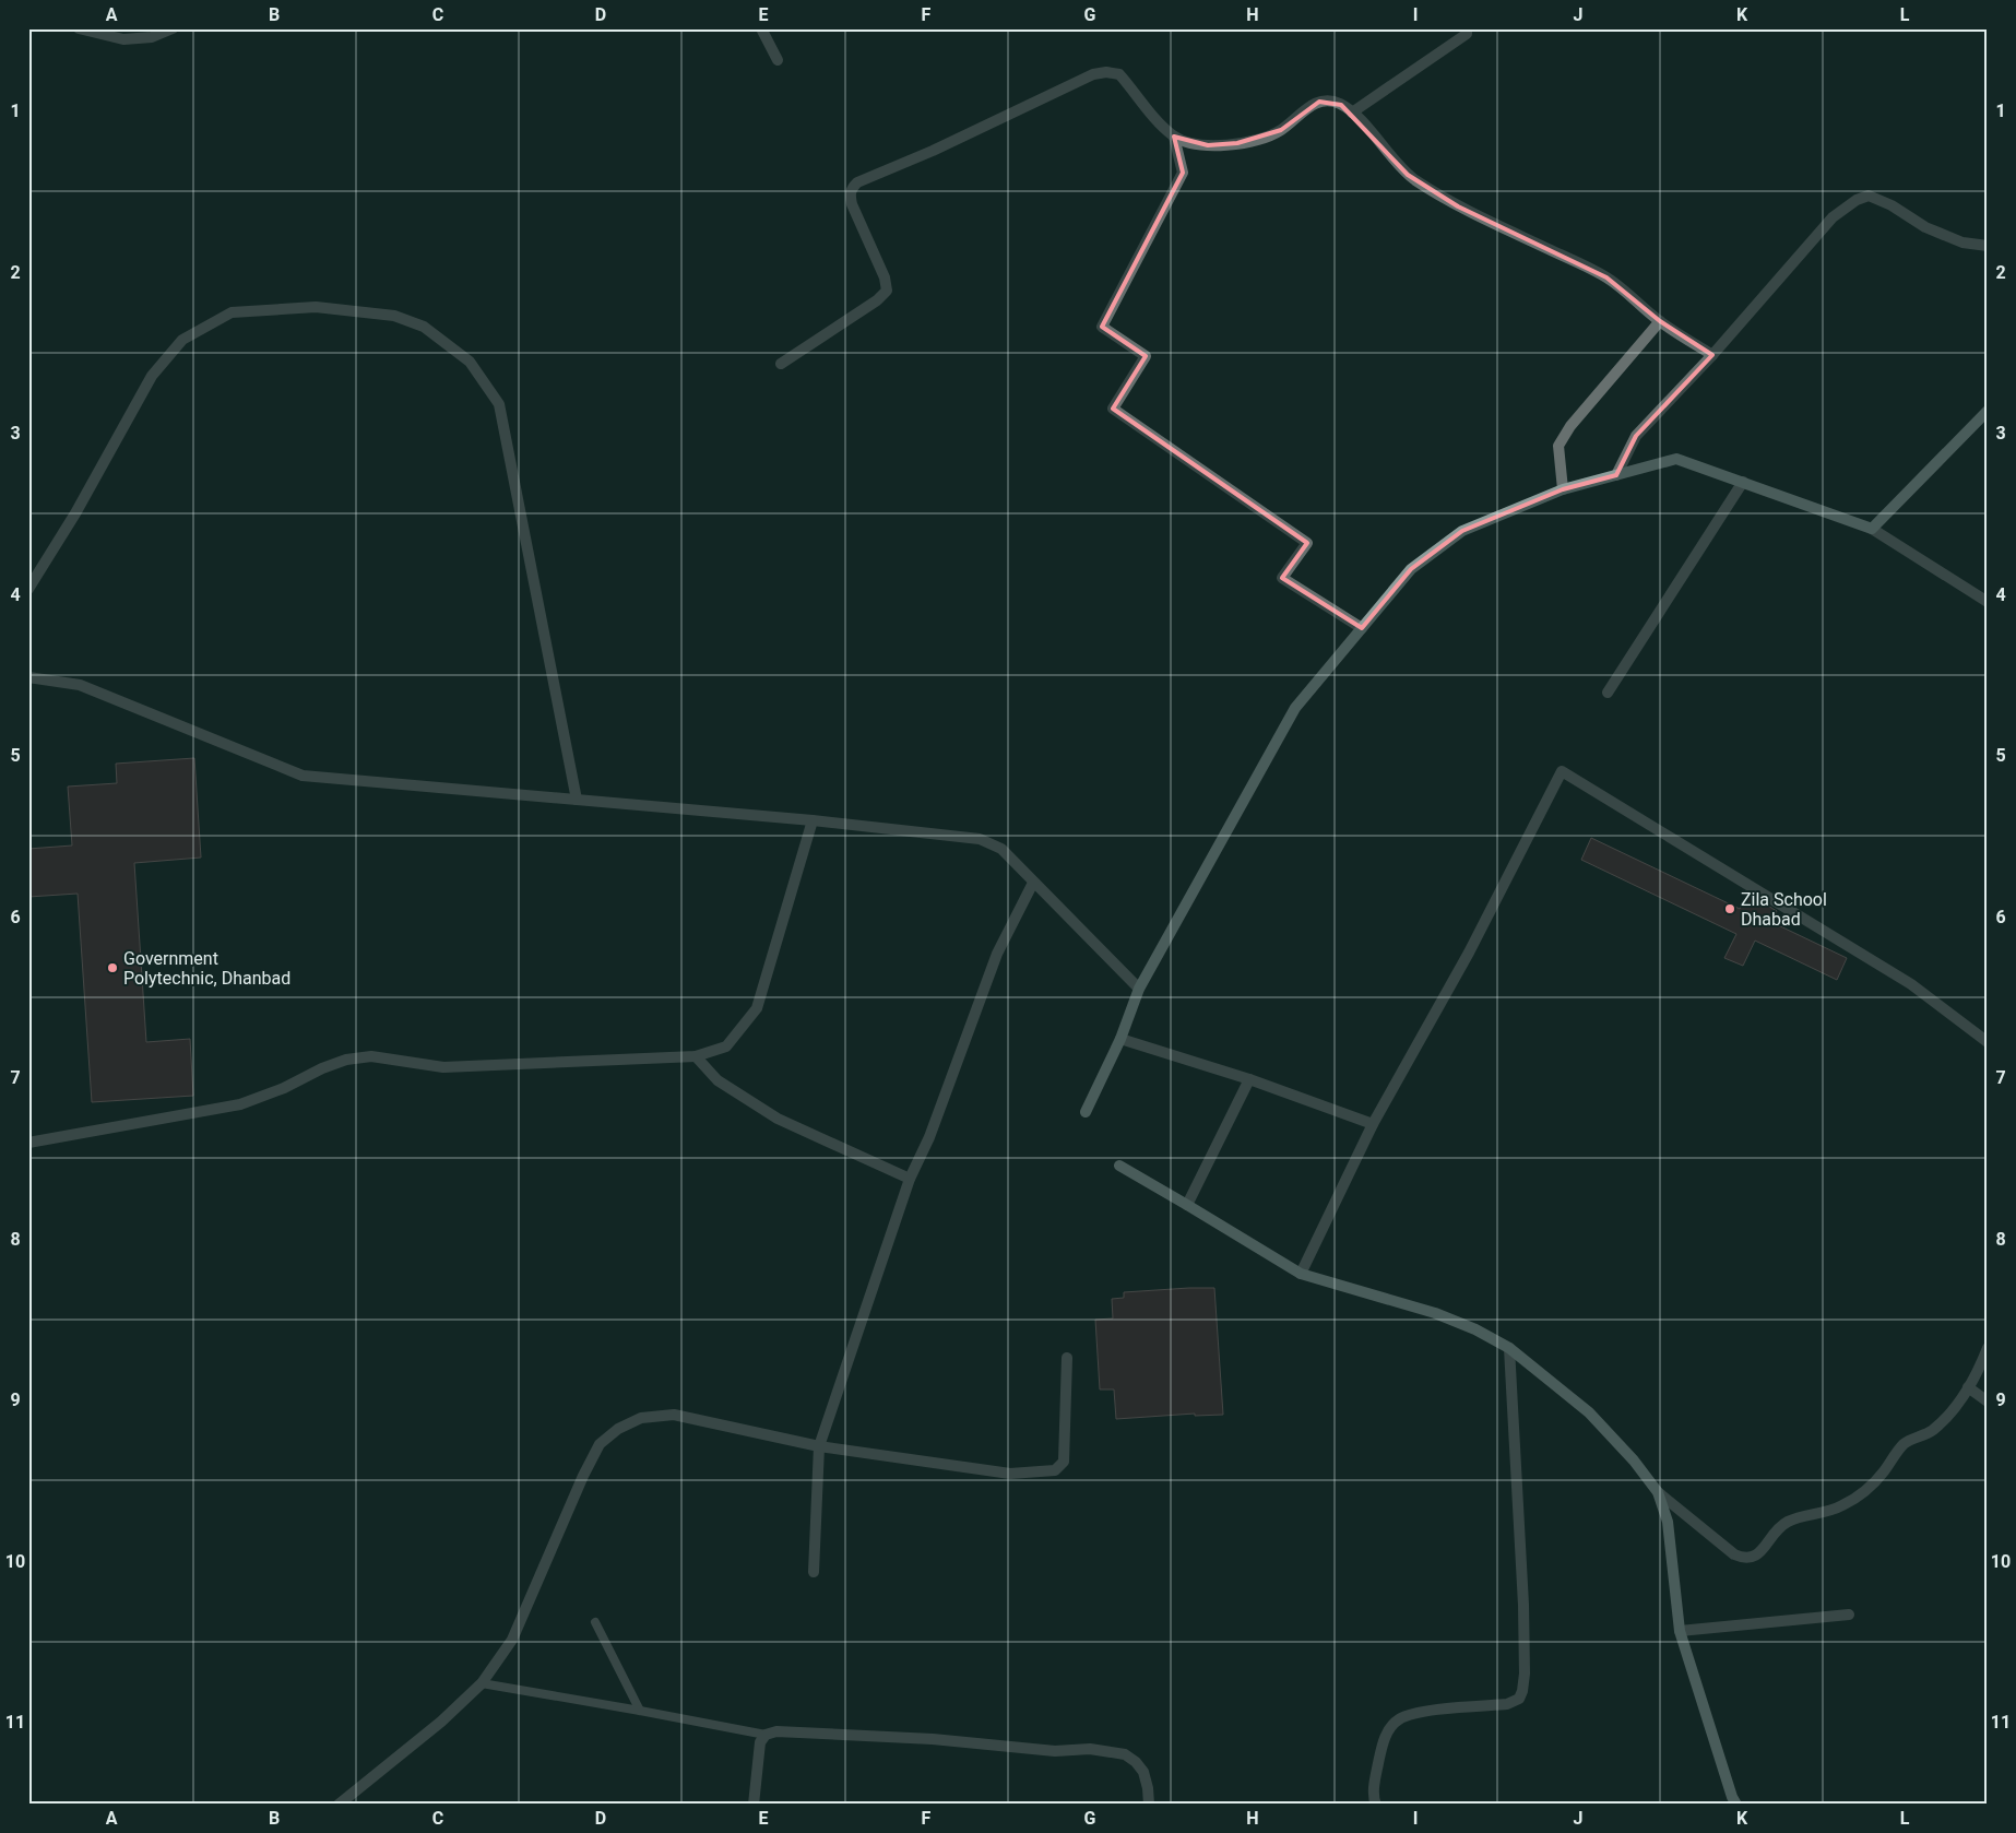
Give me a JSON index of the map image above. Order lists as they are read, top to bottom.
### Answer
{
  "places": ["Zila School Dhabad", "Government Polytechnic, Dhanbad"],
  "grid": {
    "columns": [
      "A",
      "B",
      "C",
      "D",
      "E",
      "F",
      "G",
      "H",
      "I",
      "J",
      "K",
      "L"
    ],
    "rows": [
      "1",
      "2",
      "3",
      "4",
      "5",
      "6",
      "7",
      "8",
      "9",
      "10",
      "11"
    ]
  }
}
